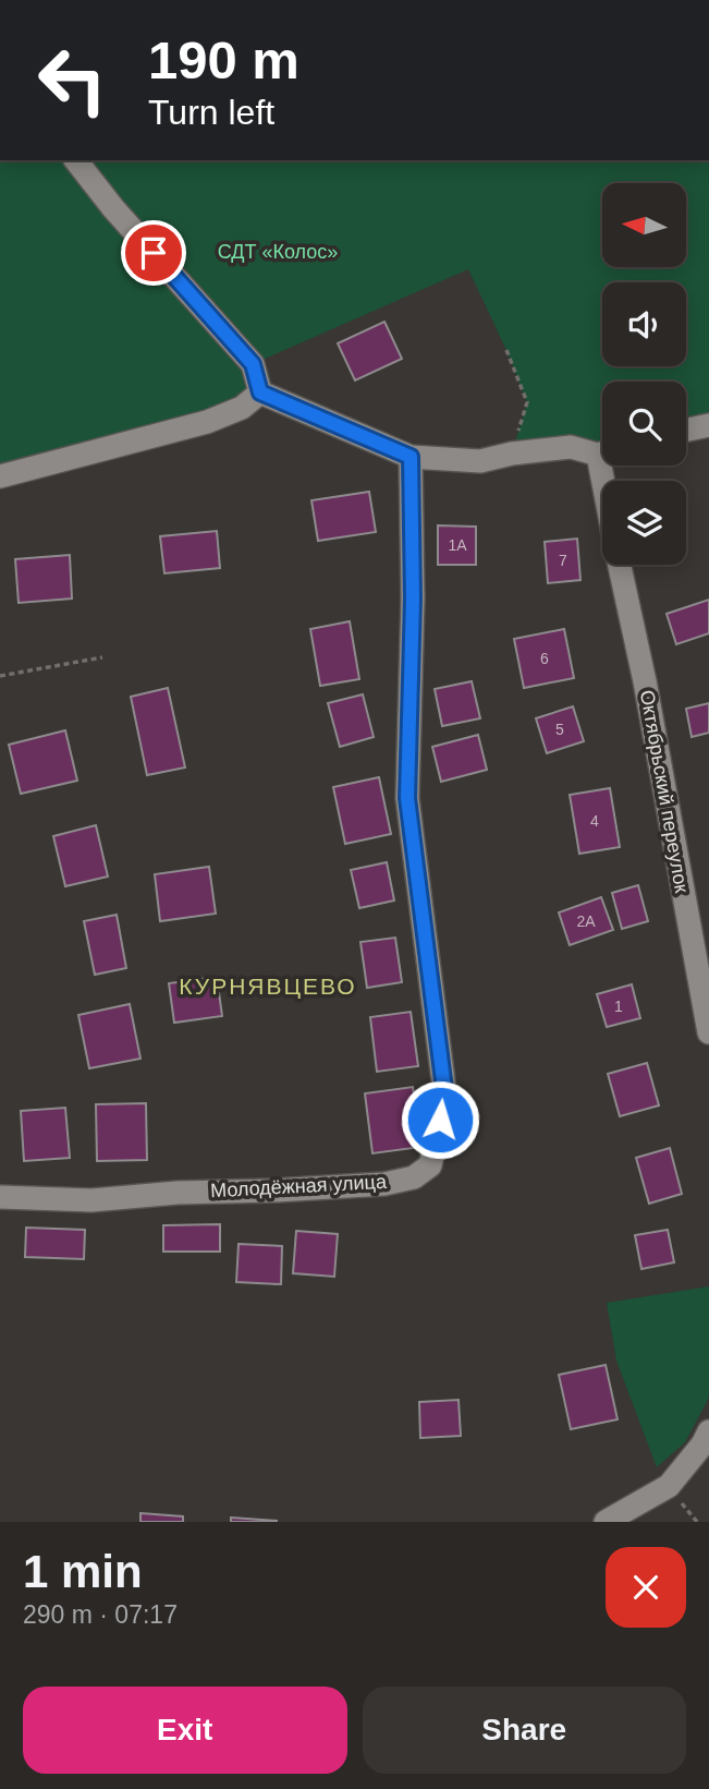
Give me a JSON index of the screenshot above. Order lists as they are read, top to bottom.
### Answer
{
  "streets": {
    "street": ["Октябрьский переулок", "Молодёжная улица"]
  },
  "districts": ["КУРНЯВЦЕВО"],
  "parks": ["СДТ «Колос»"],
  "house_numbers": [
    "1А",
    "7",
    "6",
    "5",
    "4",
    "2А",
    "1"
  ],
  "north": "left",
  "page": {
    "turn": ["190 m", "Turn left"],
    "heading": ["1 min", "290 m · 07:17"],
    "buttons": ["Exit", "Share"]
  }
}
